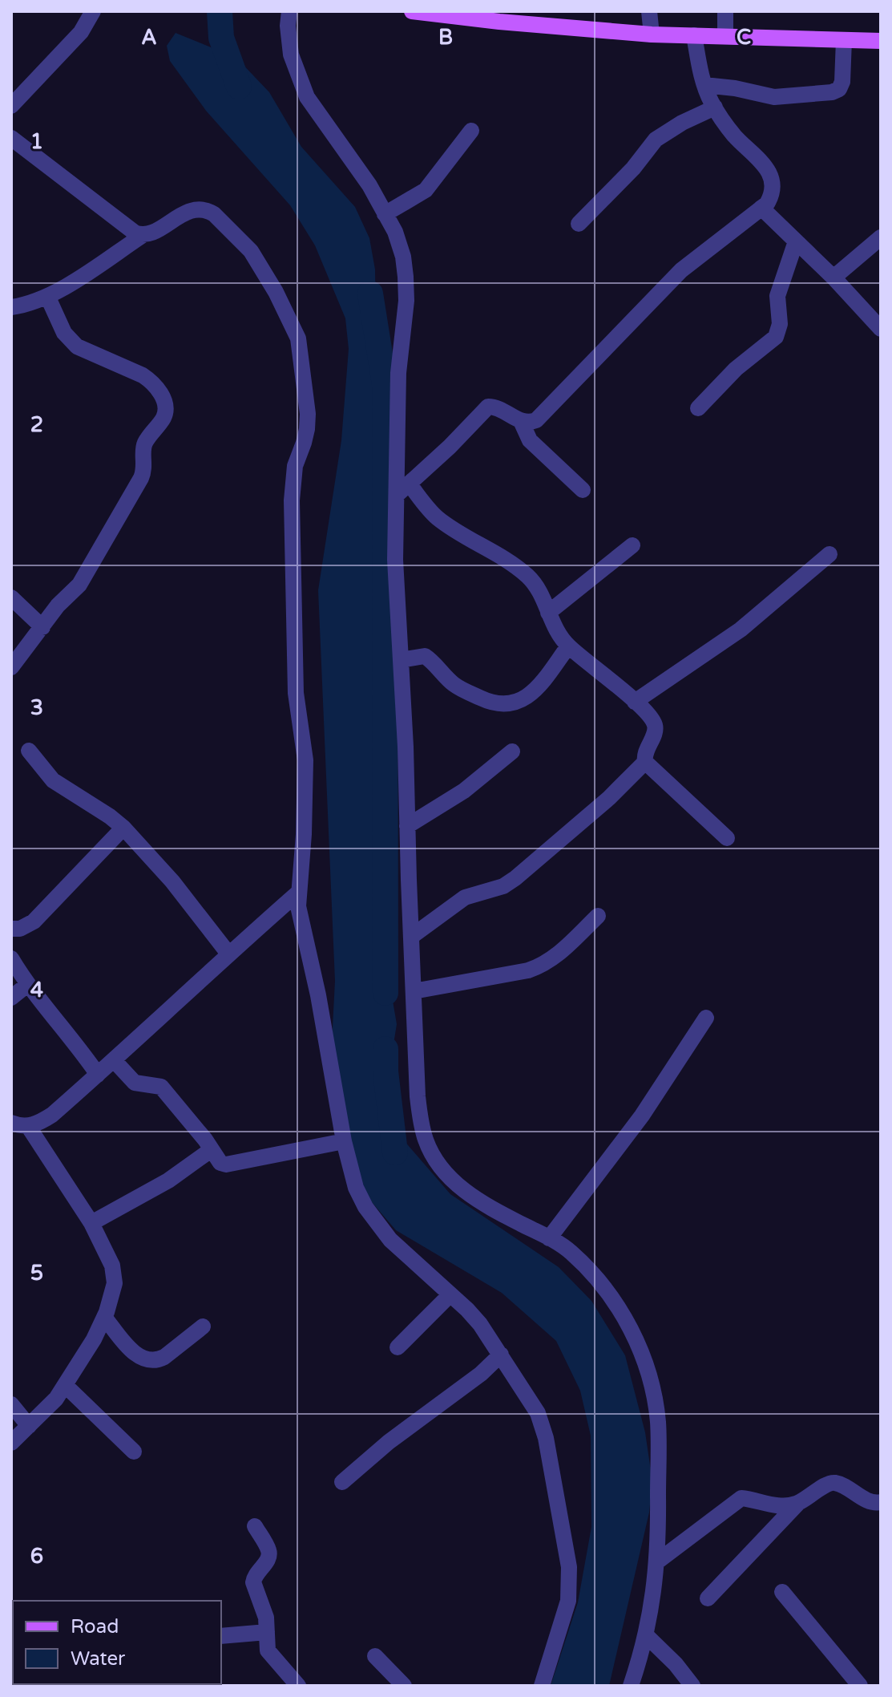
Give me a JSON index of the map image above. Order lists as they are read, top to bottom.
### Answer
{
  "legend": ["Road", "Water"],
  "grid": {
    "columns": ["A", "B", "C"],
    "rows": [
      "1",
      "2",
      "3",
      "4",
      "5",
      "6"
    ]
  }
}
